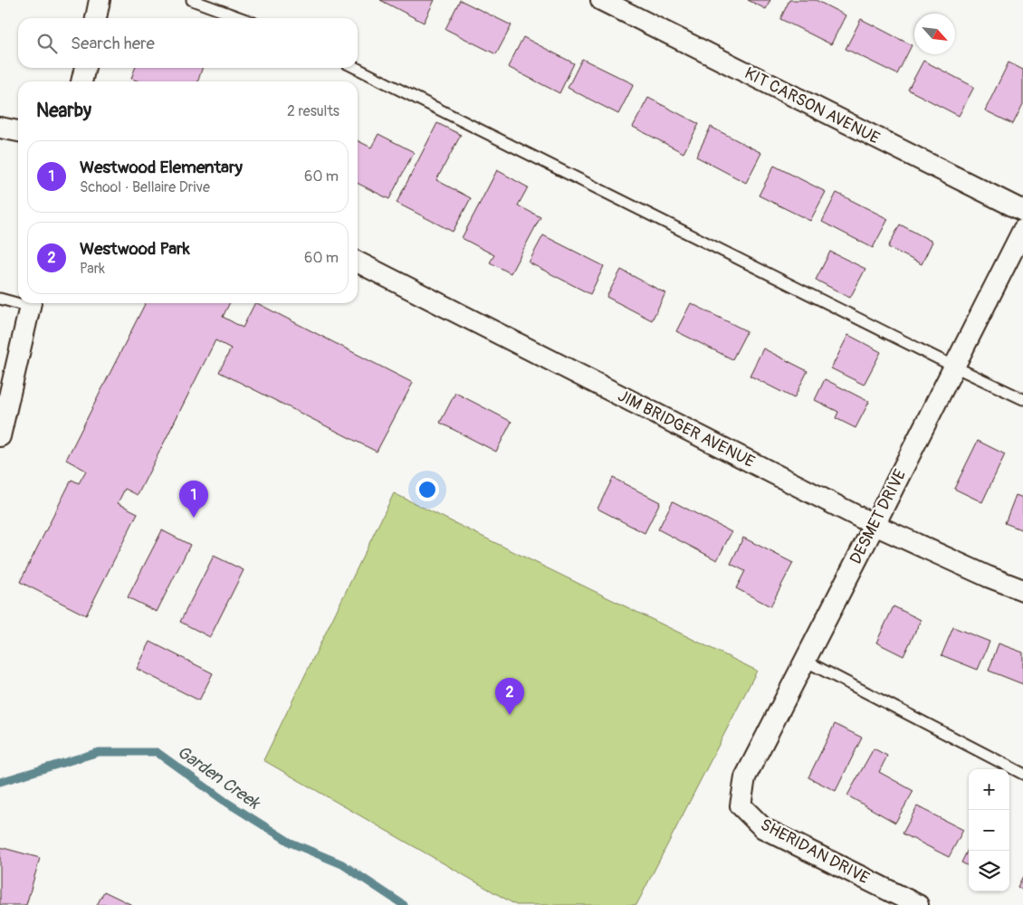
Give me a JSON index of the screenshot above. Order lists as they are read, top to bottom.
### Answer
{
  "streets": {
    "street": [
      "KIT CARSON AVENUE",
      "JIM BRIDGER AVENUE",
      "DESMET DRIVE",
      "SHERIDAN DRIVE"
    ]
  },
  "crossings": [
    ["JIM BRIDGER AVENUE", "DESMET DRIVE"],
    ["DESMET DRIVE", "SHERIDAN DRIVE"]
  ],
  "water": ["Garden Creek"],
  "north": "bottom right",
  "page": {
    "search": "Search here",
    "heading": ["Nearby", "2 results"],
    "list": [
      {
        "mark": "1",
        "name": "Westwood Elementary",
        "note": "School · Bellaire Drive",
        "value": "60 m"
      },
      {
        "mark": "2",
        "name": "Westwood Park",
        "note": "Park",
        "value": "60 m"
      }
    ],
    "pins": ["1", "2"],
    "map_buttons": ["+", "−"]
  }
}
